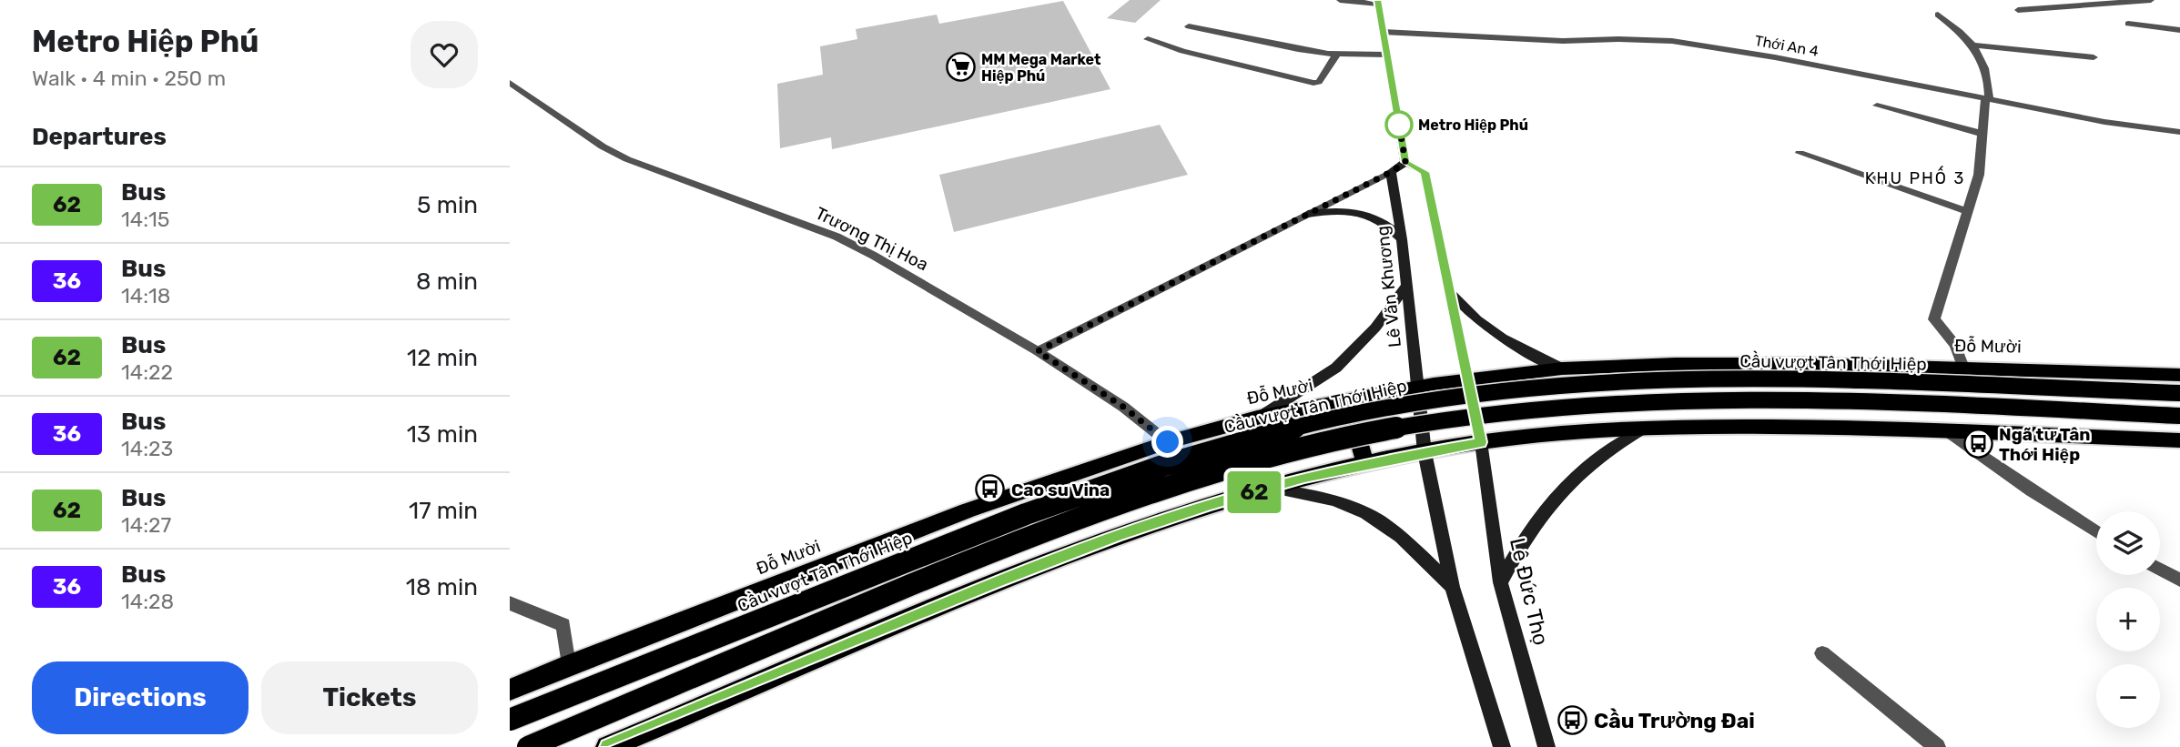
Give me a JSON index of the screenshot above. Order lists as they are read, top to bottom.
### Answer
{
  "streets": {
    "highway": ["Đỗ Mười", "Cầu vượt Tân Thới Hiệp"],
    "main road": ["Lê Văn Khương", "Lê Đức Thọ"],
    "street": ["Thới An 4", "Trương Thị Hoa"]
  },
  "crossings": [
    ["Trương Thị Hoa", "Đỗ Mười"],
    ["Lê Văn Khương", "Đỗ Mười"]
  ],
  "districts": ["KHU PHỐ 3"],
  "places": {
    "supermarket": ["MM Mega Market Hiệp Phú"],
    "other": ["Metro Hiệp Phú"],
    "bus stop": ["Ngã tư Tân Thới Hiệp", "Cao su Vina", "Cầu Trường Đai"]
  },
  "lines": ["bus line 62"],
  "page": {
    "heading": [
      ["Metro Hiệp Phú", "Walk · 4 min · 250 m"],
      "Departures"
    ],
    "on_map": "62",
    "list": [
      {
        "mark": "62",
        "name": "Bus",
        "note": "14:15",
        "value": "5 min"
      },
      {
        "mark": "36",
        "name": "Bus",
        "note": "14:18",
        "value": "8 min"
      },
      {
        "mark": "62",
        "name": "Bus",
        "note": "14:22",
        "value": "12 min"
      },
      {
        "mark": "36",
        "name": "Bus",
        "note": "14:23",
        "value": "13 min"
      },
      {
        "mark": "62",
        "name": "Bus",
        "note": "14:27",
        "value": "17 min"
      },
      {
        "mark": "36",
        "name": "Bus",
        "note": "14:28",
        "value": "18 min"
      }
    ],
    "map_buttons": ["+", "−"],
    "buttons": ["Directions", "Tickets"]
  }
}
